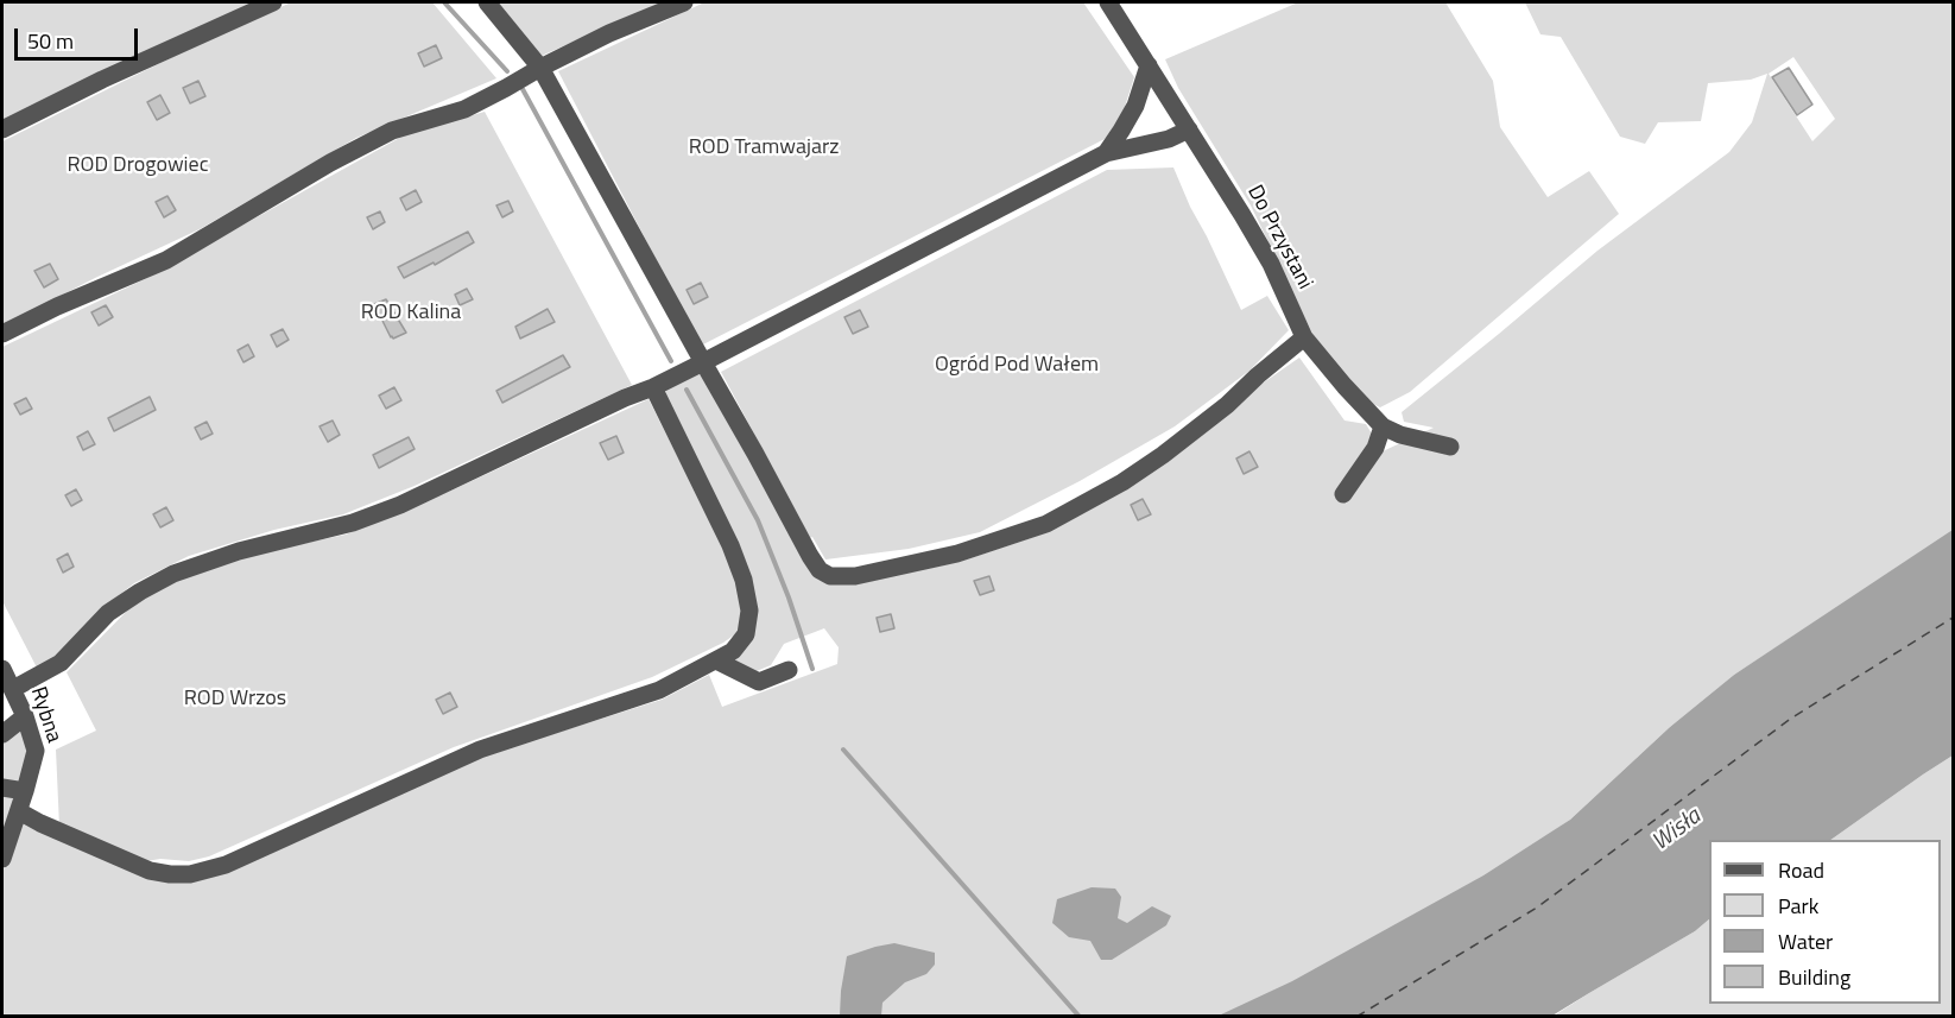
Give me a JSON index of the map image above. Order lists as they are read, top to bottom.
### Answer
{
  "streets": {
    "street": ["Do Przystani", "Rybna"]
  },
  "water": ["Wisła"],
  "parks": [
    "ROD Tramwajarz",
    "ROD Drogowiec",
    "ROD Kalina",
    "Ogród Pod Wałem",
    "ROD Wrzos"
  ],
  "legend": [
    "Road",
    "Park",
    "Water",
    "Building"
  ],
  "scale_bar": "50 m"
}
